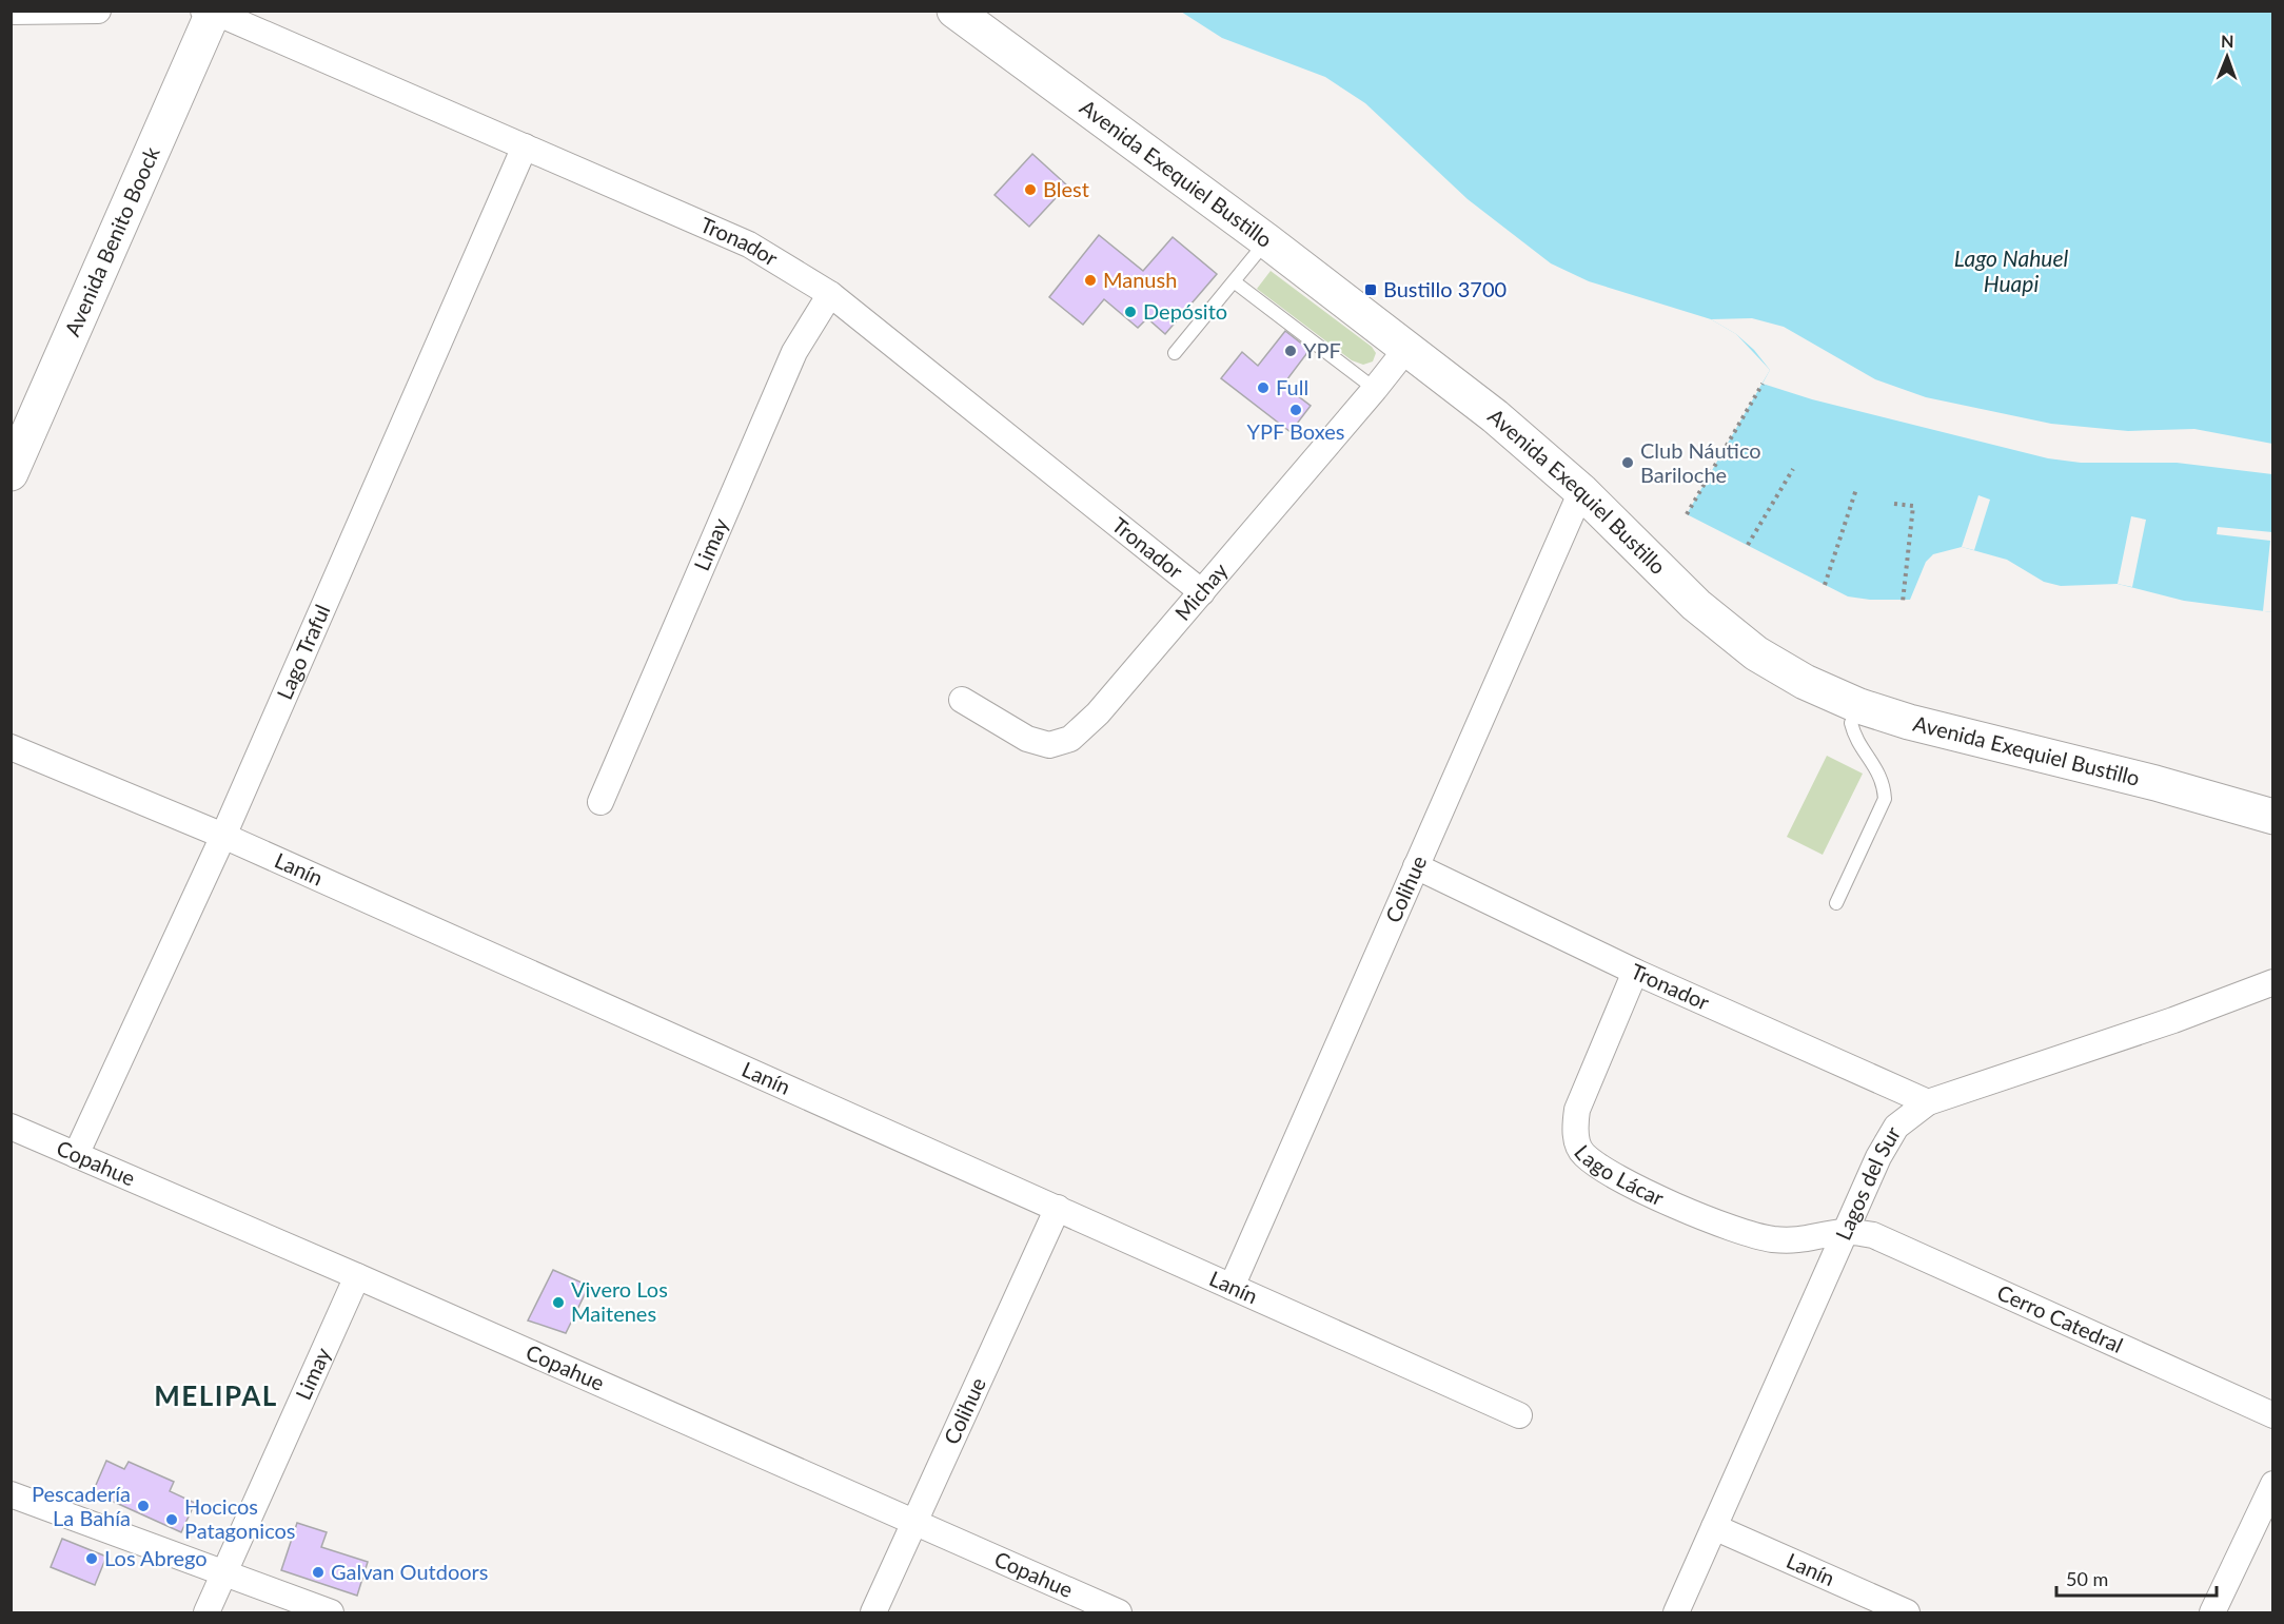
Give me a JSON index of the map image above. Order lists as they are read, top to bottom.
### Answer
{
  "streets": {
    "main road": ["Avenida Exequiel Bustillo", "Avenida Benito Boock"],
    "street": [
      "Tronador",
      "Limay",
      "Michay",
      "Lago Traful",
      "Lanín",
      "Colihue",
      "Copahue",
      "Lago Lácar",
      "Lagos del Sur",
      "Cerro Catedral"
    ]
  },
  "crossings": [
    ["Avenida Exequiel Bustillo", "Michay"],
    ["Avenida Exequiel Bustillo", "Colihue"],
    ["Tronador", "Avenida Benito Boock"],
    ["Tronador", "Limay"],
    ["Tronador", "Michay"],
    ["Tronador", "Lago Traful"],
    ["Tronador", "Colihue"],
    ["Tronador", "Lago Lácar"],
    ["Tronador", "Lagos del Sur"],
    ["Limay", "Copahue"],
    ["Lago Traful", "Lanín"],
    ["Lago Traful", "Copahue"],
    ["Lanín", "Colihue"],
    ["Lanín", "Lagos del Sur"],
    ["Colihue", "Copahue"],
    ["Lago Lácar", "Lagos del Sur"],
    ["Lago Lácar", "Cerro Catedral"],
    ["Lagos del Sur", "Cerro Catedral"]
  ],
  "districts": ["MELIPAL"],
  "water": ["Lago Nahuel Huapi"],
  "places": {
    "other": [
      "Blest",
      "Manush",
      "Depósito",
      "YPF",
      "Full",
      "YPF Boxes",
      "Club Náutico Bariloche",
      "Vivero Los Maitenes",
      "Pescadería La Bahía",
      "Hocicos Patagonicos",
      "Los Abrego",
      "Galvan Outdoors"
    ],
    "transit": ["Bustillo 3700"]
  },
  "scale_bar": "50 m",
  "north": "top"
}
